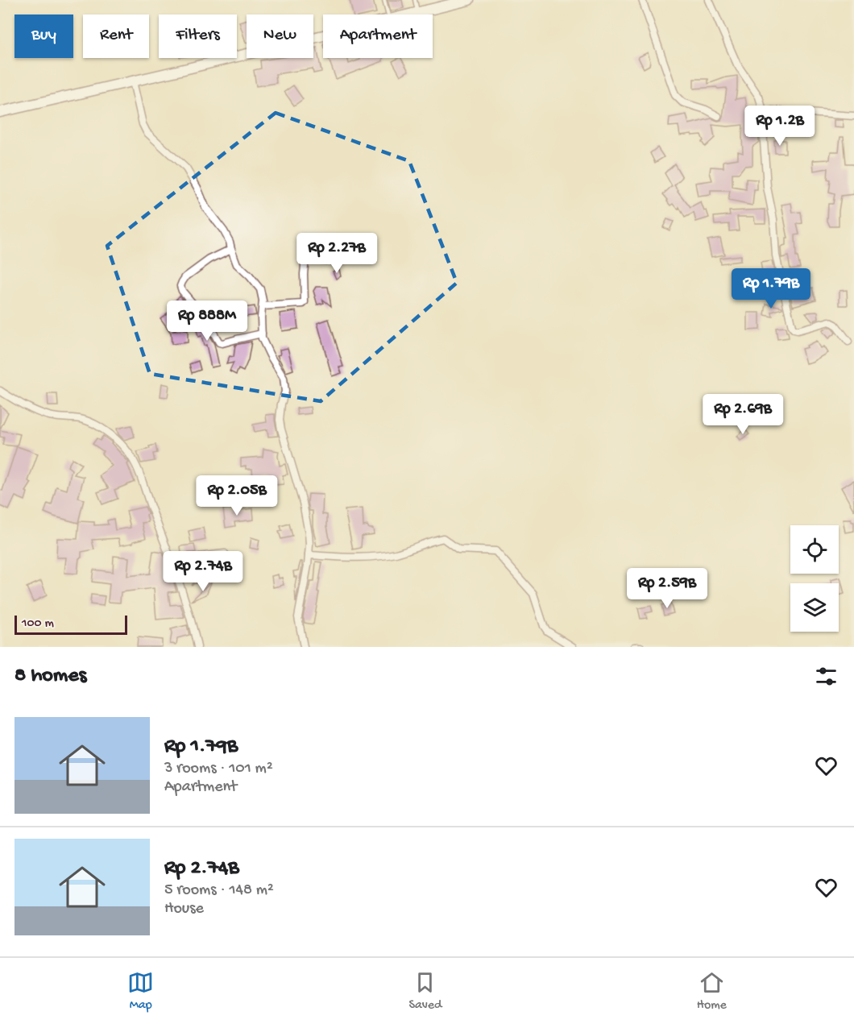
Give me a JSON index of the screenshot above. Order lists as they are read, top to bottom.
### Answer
{
  "scale_bar": "100 m",
  "page": {
    "chip": [
      "Buy",
      "Rent",
      "Filters",
      "New",
      "Apartment"
    ],
    "price": [
      "Rp 1.2B",
      "Rp 2.27B",
      "Rp 1.79B",
      "Rp 888M",
      "Rp 2.69B",
      "Rp 2.05B",
      "Rp 2.74B",
      "Rp 2.59B"
    ],
    "scale": "100 m",
    "heading": "8 homes",
    "list": [
      {
        "name": "Rp 1.79B",
        "note": "3 rooms · 101 m² · Apartment"
      },
      {
        "name": "Rp 2.74B",
        "note": "5 rooms · 148 m² · House"
      }
    ],
    "tabs": ["Map", "Saved", "Home"]
  }
}
